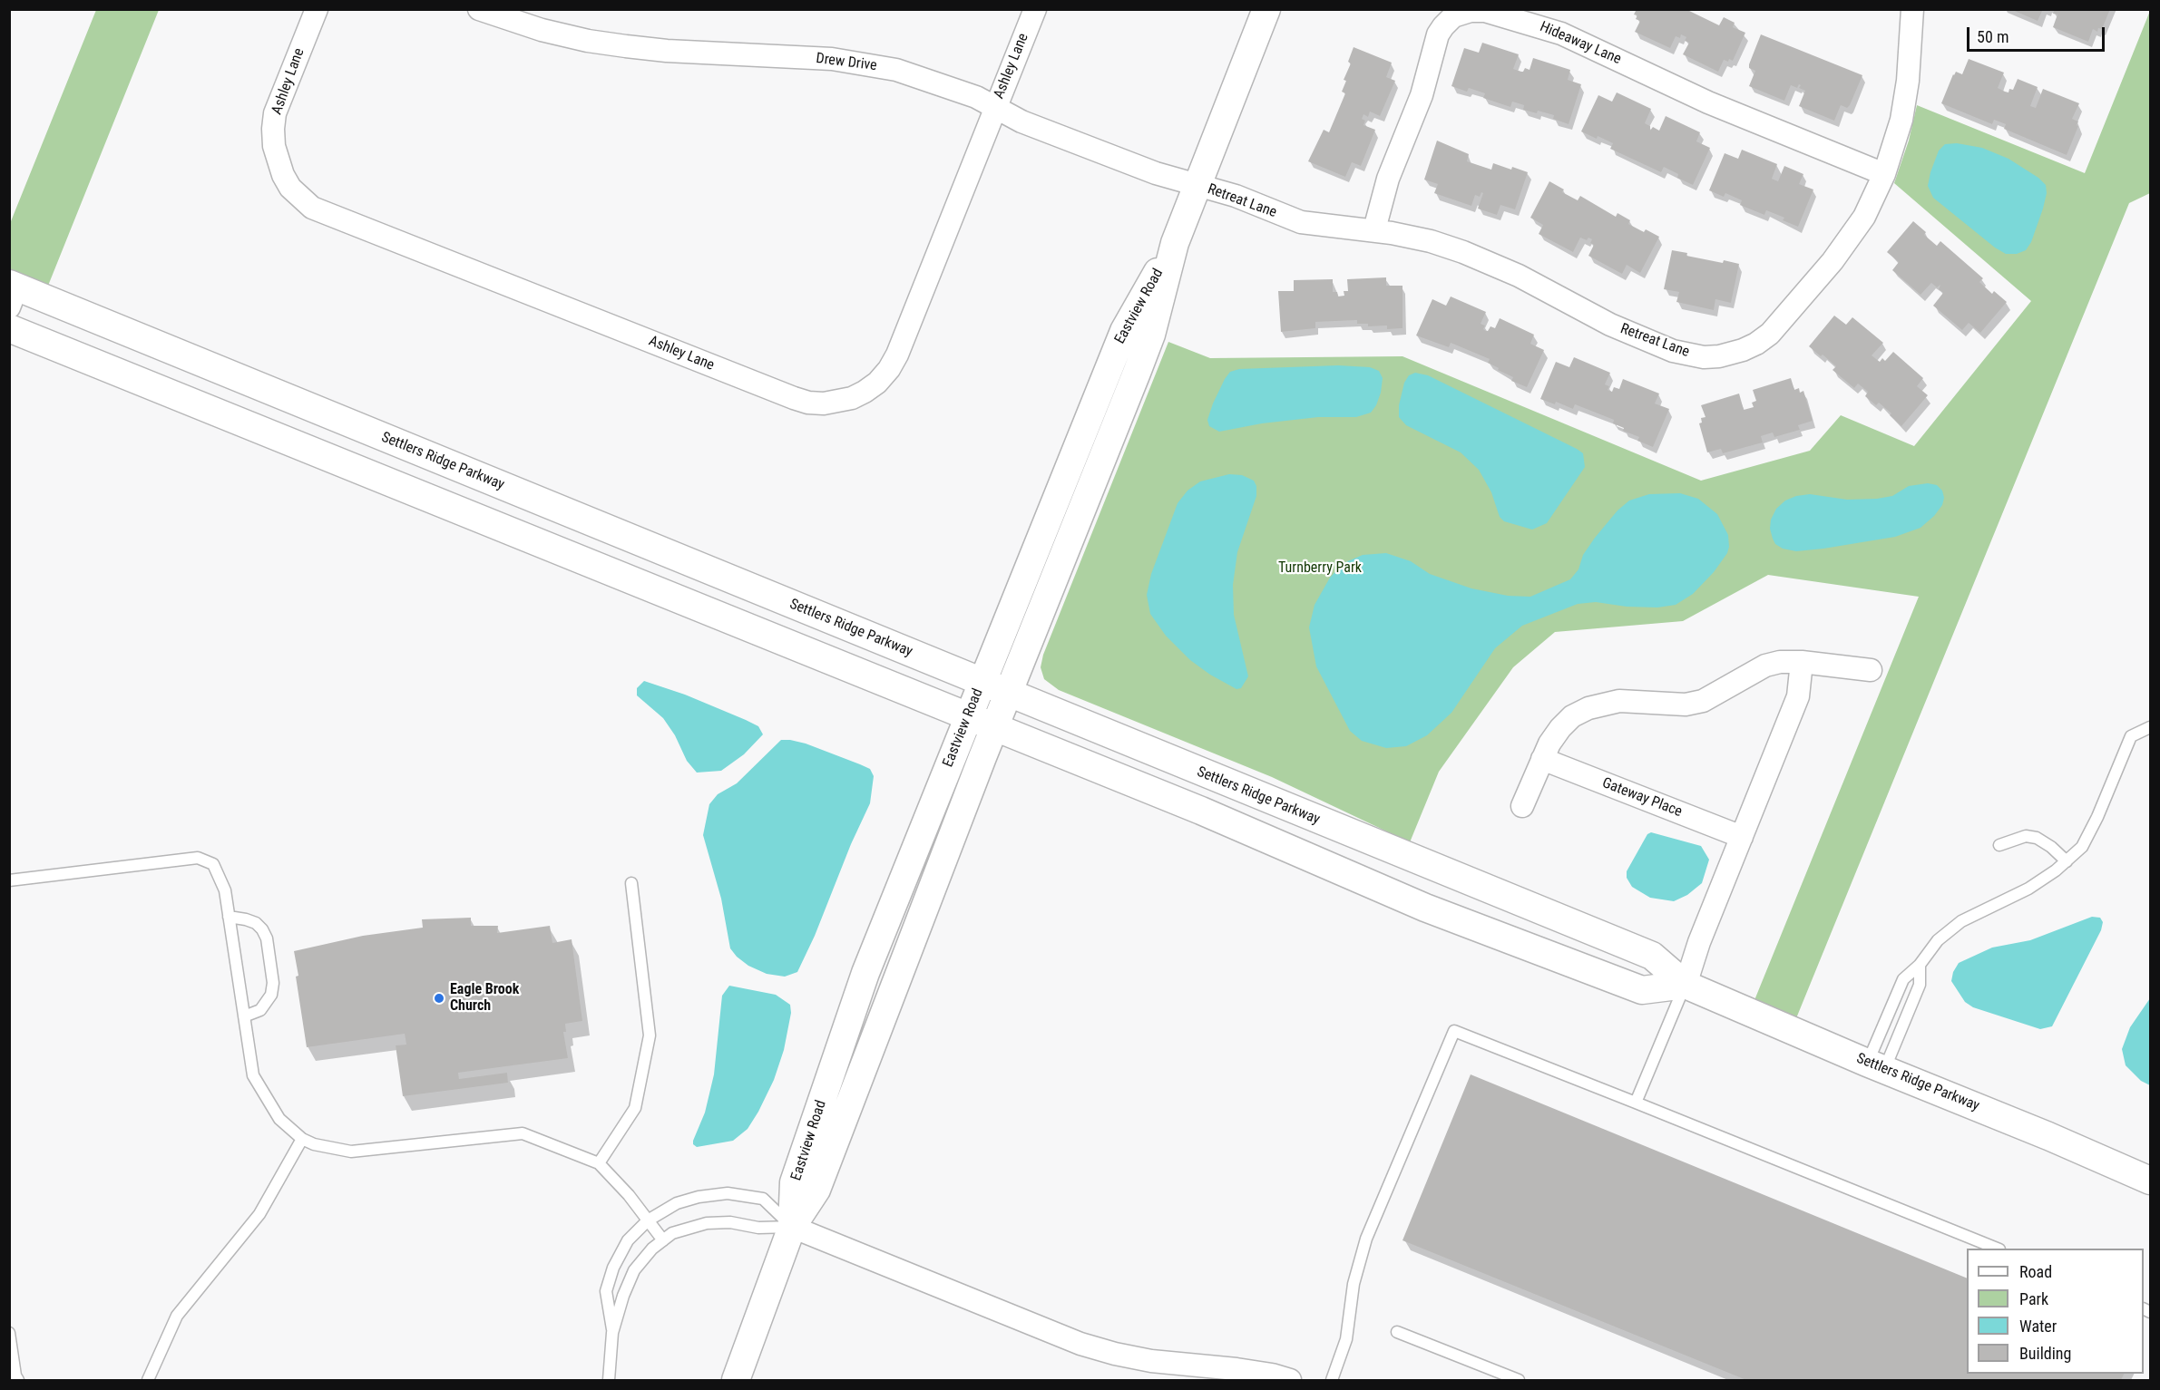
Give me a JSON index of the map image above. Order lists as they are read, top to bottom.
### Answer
{
  "streets": {
    "street": [
      "Hideaway Lane",
      "Drew Drive",
      "Ashley Lane",
      "Retreat Lane",
      "Eastview Road",
      "Settlers Ridge Parkway",
      "Gateway Place"
    ]
  },
  "crossings": [
    ["Hideaway Lane", "Retreat Lane"],
    ["Drew Drive", "Ashley Lane"],
    ["Drew Drive", "Retreat Lane"],
    ["Drew Drive", "Eastview Road"],
    ["Retreat Lane", "Eastview Road"],
    ["Eastview Road", "Settlers Ridge Parkway"]
  ],
  "parks": ["Turnberry Park"],
  "places": ["Eagle Brook Church"],
  "legend": [
    "Road",
    "Park",
    "Water",
    "Building"
  ],
  "scale_bar": "50 m"
}
